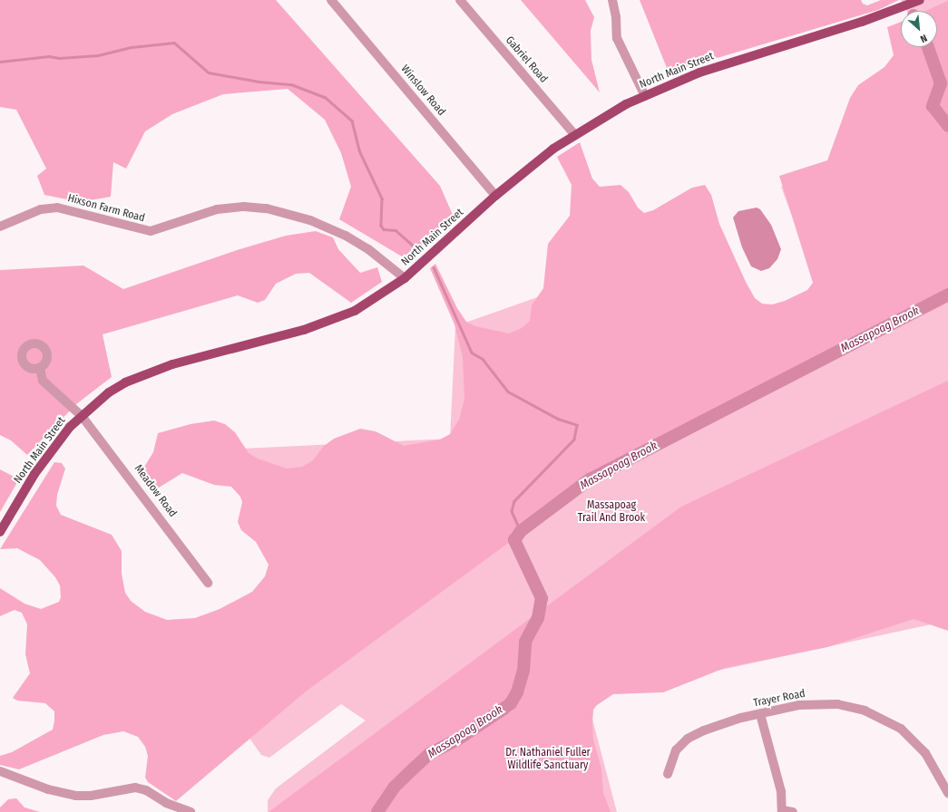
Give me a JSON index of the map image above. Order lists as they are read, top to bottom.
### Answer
{
  "streets": {
    "main road": ["North Main Street"],
    "street": [
      "Gabriel Road",
      "Winslow Road",
      "Hixson Farm Road",
      "Meadow Road",
      "Trayer Road"
    ]
  },
  "crossings": [
    ["Gabriel Road", "North Main Street"],
    ["North Main Street", "Winslow Road"],
    ["North Main Street", "Hixson Farm Road"],
    ["North Main Street", "Meadow Road"]
  ],
  "water": ["Massapoag Brook"],
  "parks": ["Massapoag Trail And Brook", "Dr. Nathaniel Fuller Wildlife Sanctuary"],
  "north": "bottom right"
}
